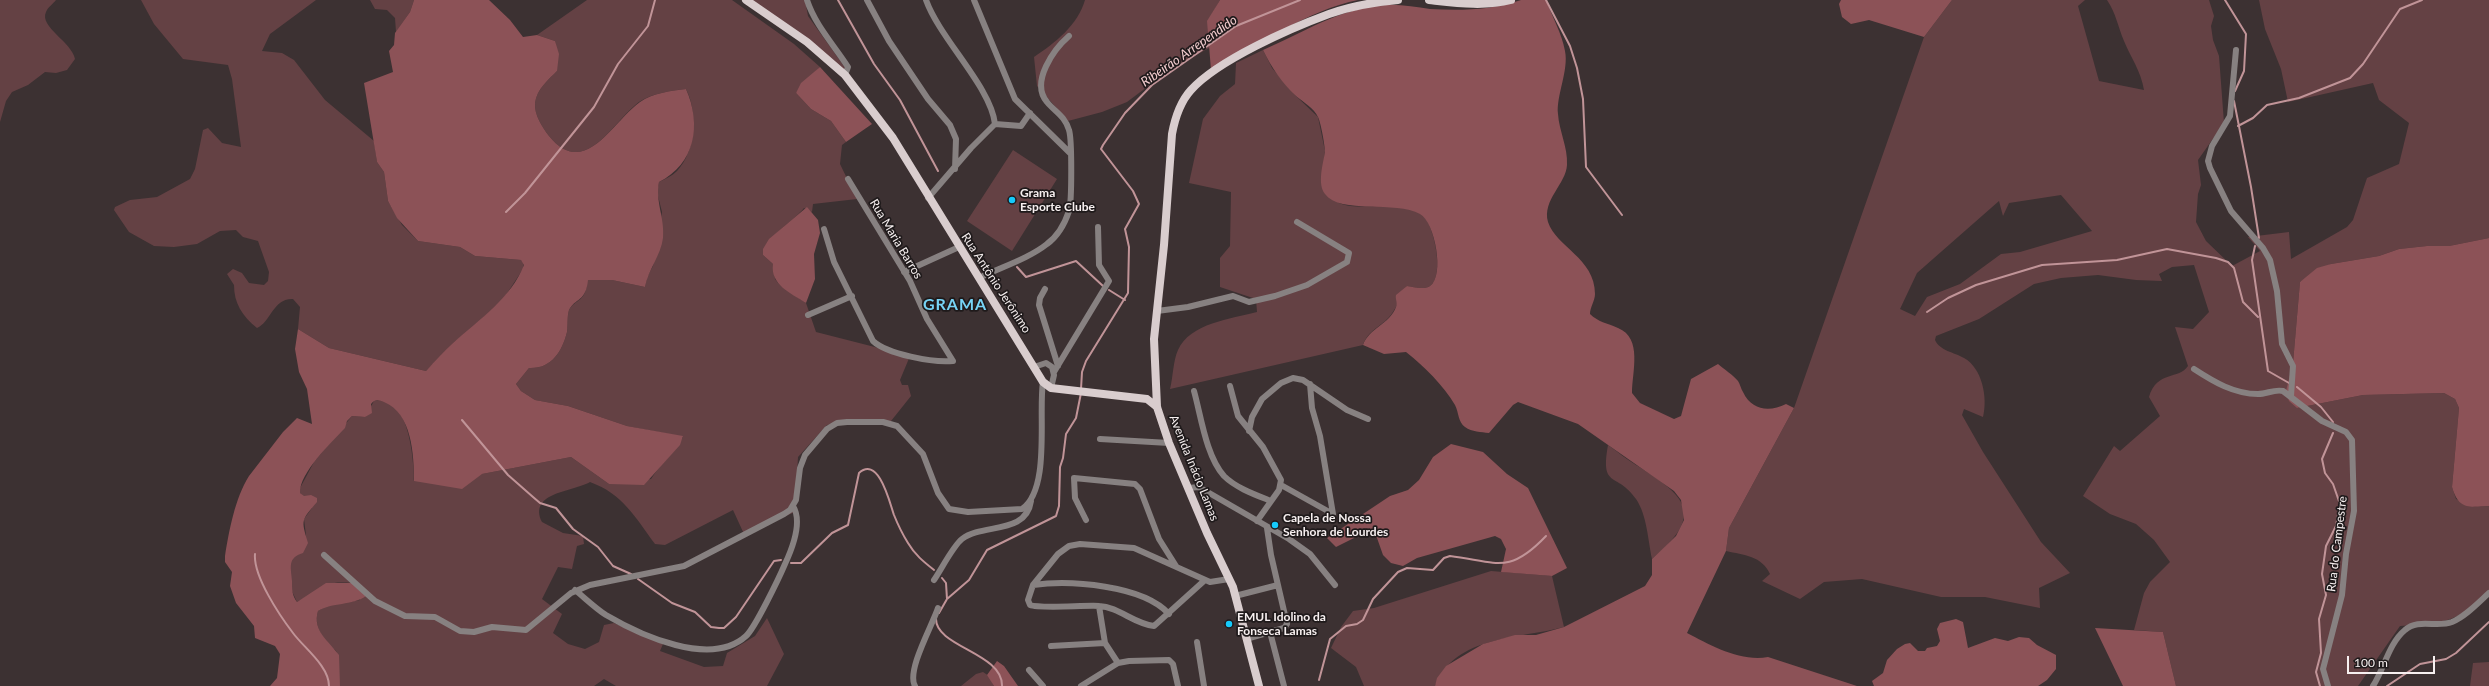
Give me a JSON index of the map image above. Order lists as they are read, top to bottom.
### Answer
{
  "streets": {
    "main road": ["Rua Antônio Jerônimo", "Avenida Inácio Lamas"],
    "street": ["Rua Maria Barros", "Rua do Campestre"]
  },
  "districts": ["GRAMA"],
  "water": ["Ribeirão Arrependido"],
  "places": ["Grama Esporte Clube", "Capela de Nossa Senhora de Lourdes", "EMUL Idolino da Fonseca Lamas"],
  "scale_bar": "100 m"
}
